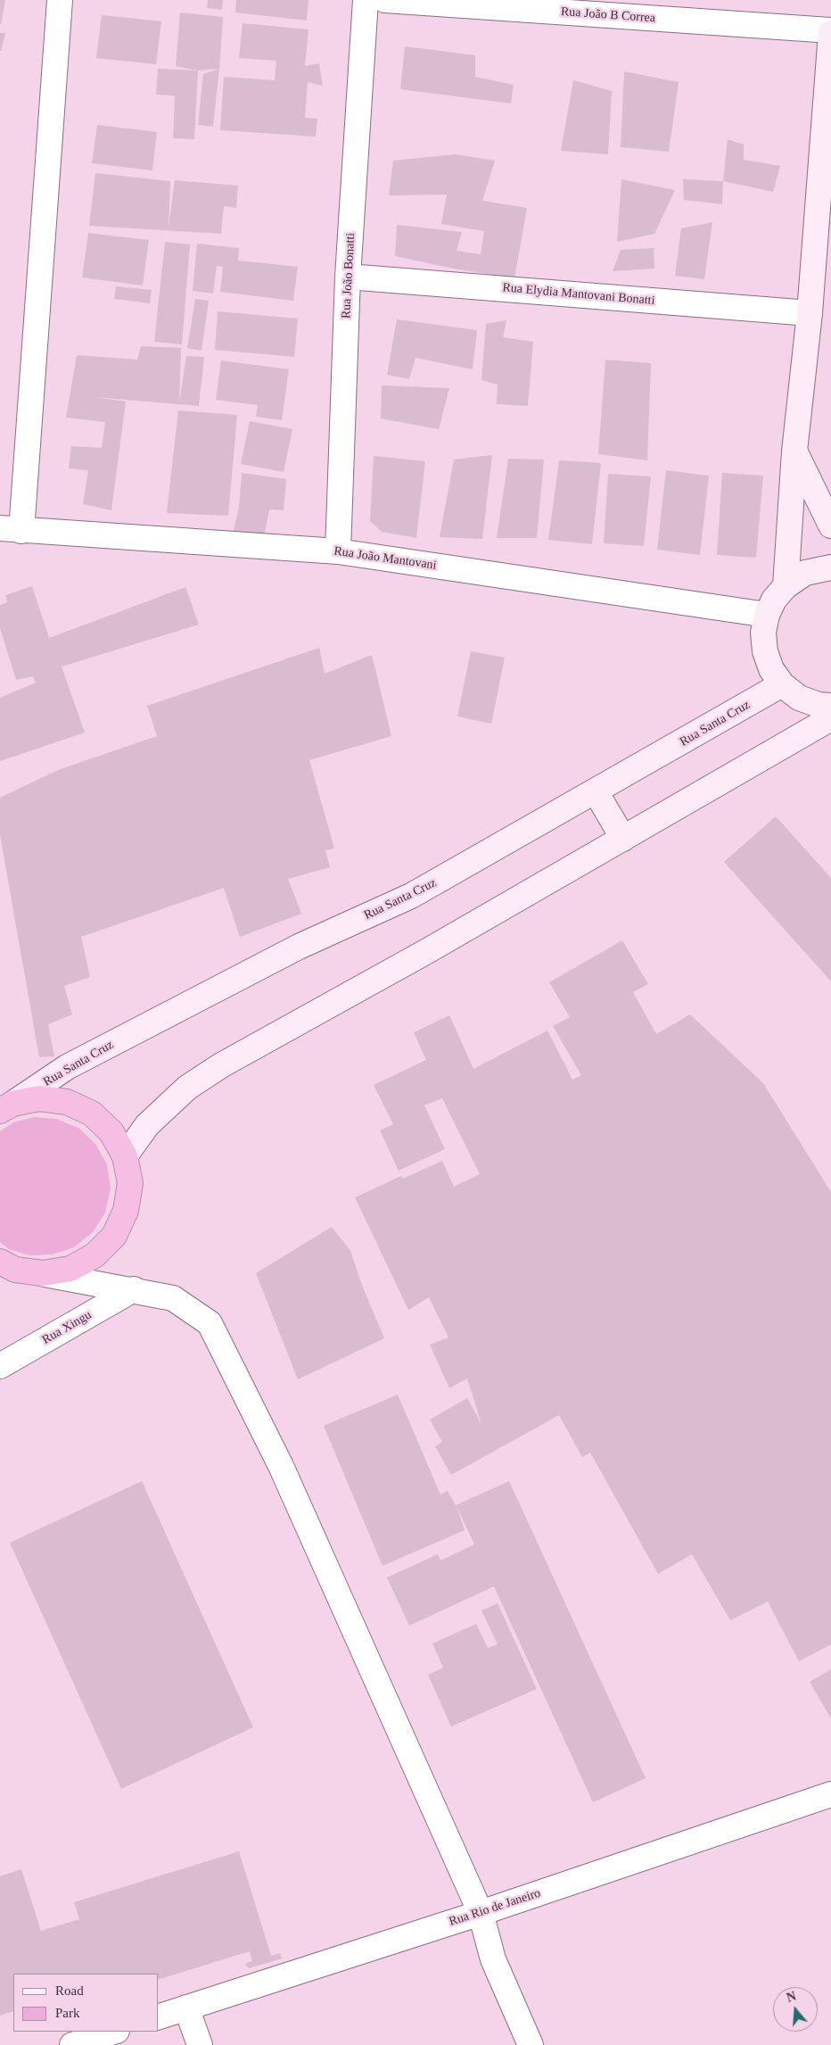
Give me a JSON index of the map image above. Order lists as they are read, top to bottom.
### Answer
{
  "streets": {
    "main road": ["Rua Santa Cruz"],
    "street": [
      "Rua João B Correa",
      "Rua João Bonatti",
      "Rua Elydia Mantovani Bonatti",
      "Rua João Mantovani",
      "Rua Xingu",
      "Rua Rio de Janeiro"
    ]
  },
  "crossings": [
    ["Rua João Bonatti", "Rua Elydia Mantovani Bonatti"],
    ["Rua João Bonatti", "Rua João Mantovani"]
  ],
  "legend": ["Road", "Park"],
  "north": "top"
}
